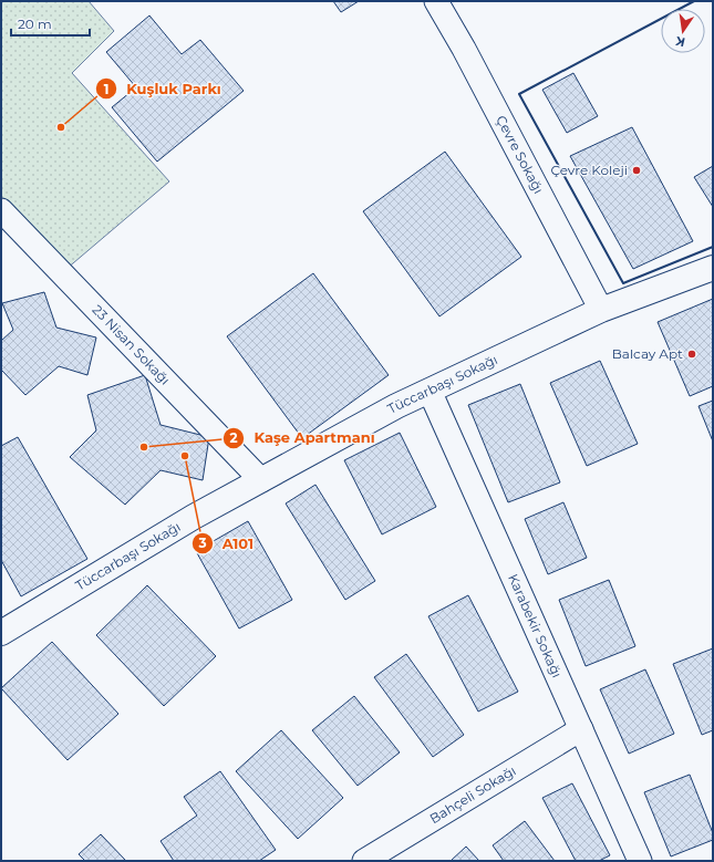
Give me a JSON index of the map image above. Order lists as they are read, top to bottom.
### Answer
{
  "streets": {
    "street": [
      "Çevre Sokağı",
      "23 Nisan Sokağı",
      "Tüccarbaşı Sokağı",
      "Karabekir Sokağı",
      "Bahçeli Sokağı"
    ]
  },
  "crossings": [
    ["Çevre Sokağı", "Tüccarbaşı Sokağı"],
    ["23 Nisan Sokağı", "Tüccarbaşı Sokağı"],
    ["Tüccarbaşı Sokağı", "Karabekir Sokağı"],
    ["Karabekir Sokağı", "Bahçeli Sokağı"]
  ],
  "places": [
    "Kuşluk Parkı",
    "Çevre Koleji",
    "Balcay Apt",
    "Kaşe Apartmanı",
    "A101"
  ],
  "scale_bar": "20 m",
  "north": "bottom"
}
